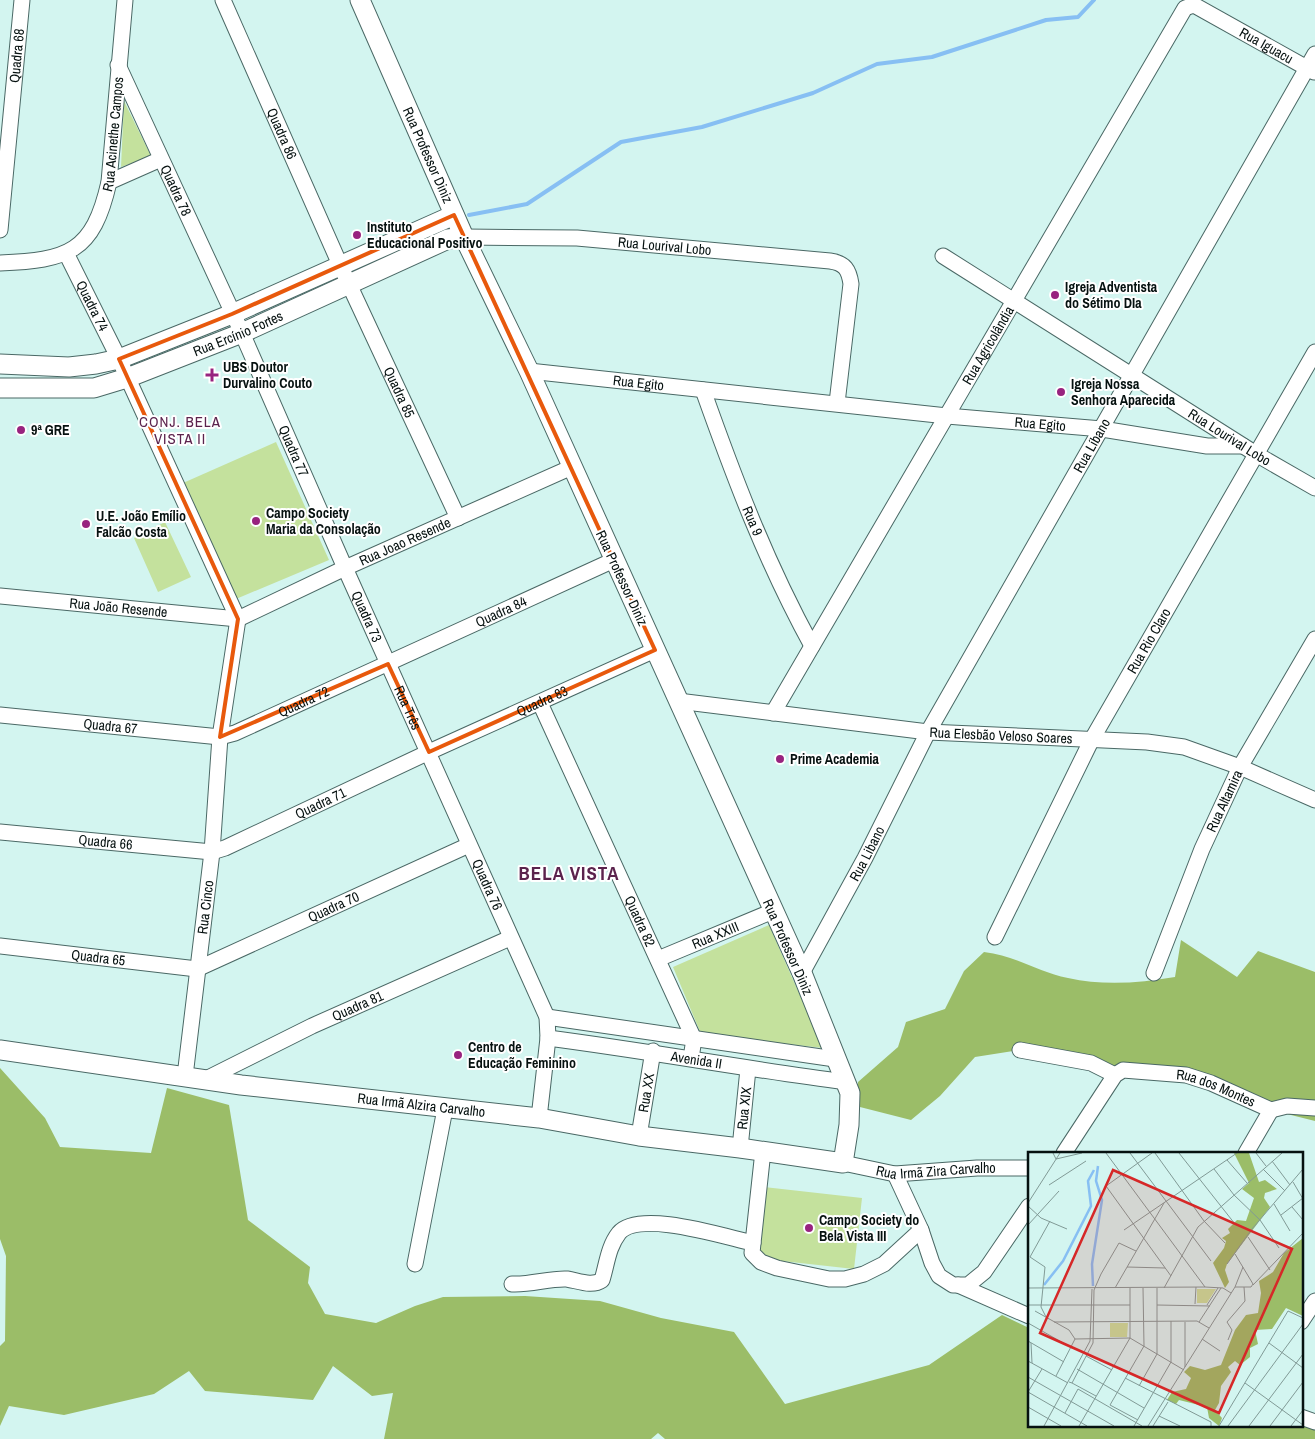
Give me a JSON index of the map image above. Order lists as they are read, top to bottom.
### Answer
{
  "streets": {
    "street": [
      "Rua Iguacu",
      "Quadra 68",
      "Quadra 86",
      "Rua Acinethe Campos",
      "Rua Professor Diniz",
      "Quadra 78",
      "Rua Lourival Lobo",
      "Quadra 74",
      "Rua Ercínio Fortes",
      "Rua Agricolândia",
      "Rua Egito",
      "Quadra 85",
      "Rua Líbano",
      "Quadra 77",
      "Rua 9",
      "Rua Joao Resende",
      "Rua João Resende",
      "Quadra 84",
      "Quadra 73",
      "Rua Rio Claro",
      "Quadra 72",
      "Quadra 83",
      "Rua Três",
      "Quadra 67",
      "Rua Elesbão Veloso Soares",
      "Rua Altamira",
      "Quadra 71",
      "Quadra 66",
      "Rua Libano",
      "Quadra 76",
      "Rua Cinco",
      "Quadra 70",
      "Quadra 82",
      "Rua XXIII",
      "Quadra 65",
      "Quadra 81",
      "Avenida II",
      "Rua dos Montes",
      "Rua XX",
      "Rua Irmã Alzira Carvalho",
      "Rua XIX",
      "Rua Irmã Zira Carvalho"
    ]
  },
  "crossings": [
    ["Rua Iguacu", "Rua Agricolândia"],
    ["Rua Iguacu", "Rua Líbano"],
    ["Quadra 86", "Rua Ercínio Fortes"],
    ["Quadra 86", "Quadra 85"],
    ["Rua Acinethe Campos", "Quadra 78"],
    ["Rua Acinethe Campos", "Quadra 74"],
    ["Rua Professor Diniz", "Rua Lourival Lobo"],
    ["Rua Professor Diniz", "Rua Ercínio Fortes"],
    ["Rua Professor Diniz", "Rua Egito"],
    ["Rua Professor Diniz", "Rua Joao Resende"],
    ["Rua Professor Diniz", "Quadra 84"],
    ["Rua Professor Diniz", "Quadra 83"],
    ["Rua Professor Diniz", "Rua Elesbão Veloso Soares"],
    ["Rua Professor Diniz", "Rua Libano"],
    ["Rua Professor Diniz", "Rua XXIII"],
    ["Rua Professor Diniz", "Avenida II"],
    ["Rua Professor Diniz", "Rua Irmã Alzira Carvalho"],
    ["Rua Professor Diniz", "Rua Irmã Zira Carvalho"],
    ["Quadra 78", "Rua Ercínio Fortes"],
    ["Rua Lourival Lobo", "Rua Ercínio Fortes"],
    ["Rua Lourival Lobo", "Rua Agricolândia"],
    ["Rua Lourival Lobo", "Rua Egito"],
    ["Rua Lourival Lobo", "Rua Líbano"],
    ["Rua Lourival Lobo", "Rua Rio Claro"],
    ["Quadra 74", "Rua Ercínio Fortes"],
    ["Rua Ercínio Fortes", "Quadra 85"],
    ["Rua Ercínio Fortes", "Quadra 77"],
    ["Rua Agricolândia", "Rua Egito"],
    ["Rua Agricolândia", "Rua 9"],
    ["Rua Agricolândia", "Rua Elesbão Veloso Soares"],
    ["Rua Egito", "Rua Líbano"],
    ["Rua Egito", "Rua 9"],
    ["Quadra 85", "Rua Joao Resende"],
    ["Rua Líbano", "Rua Elesbão Veloso Soares"],
    ["Rua Líbano", "Rua Libano"],
    ["Quadra 77", "Rua Joao Resende"],
    ["Quadra 77", "Quadra 73"],
    ["Rua Joao Resende", "Rua João Resende"],
    ["Rua Joao Resende", "Quadra 73"],
    ["Rua Joao Resende", "Rua Cinco"],
    ["Rua João Resende", "Rua Cinco"],
    ["Quadra 84", "Quadra 73"],
    ["Quadra 84", "Quadra 72"],
    ["Quadra 84", "Rua Três"],
    ["Quadra 73", "Quadra 72"],
    ["Quadra 73", "Rua Três"],
    ["Rua Rio Claro", "Rua Elesbão Veloso Soares"],
    ["Quadra 72", "Rua Três"],
    ["Quadra 72", "Quadra 67"],
    ["Quadra 72", "Rua Cinco"],
    ["Quadra 83", "Rua Três"],
    ["Quadra 83", "Quadra 71"],
    ["Quadra 83", "Quadra 76"],
    ["Quadra 83", "Quadra 82"],
    ["Rua Três", "Quadra 71"],
    ["Rua Três", "Quadra 76"],
    ["Quadra 67", "Rua Cinco"],
    ["Rua Elesbão Veloso Soares", "Rua Altamira"],
    ["Rua Elesbão Veloso Soares", "Rua Libano"],
    ["Quadra 71", "Quadra 66"],
    ["Quadra 71", "Quadra 76"],
    ["Quadra 71", "Rua Cinco"],
    ["Quadra 66", "Rua Cinco"],
    ["Quadra 76", "Quadra 70"],
    ["Quadra 76", "Quadra 81"],
    ["Quadra 76", "Avenida II"],
    ["Rua Cinco", "Quadra 70"],
    ["Rua Cinco", "Quadra 65"],
    ["Rua Cinco", "Rua Irmã Alzira Carvalho"],
    ["Quadra 70", "Quadra 65"],
    ["Quadra 82", "Rua XXIII"],
    ["Quadra 82", "Avenida II"],
    ["Quadra 81", "Rua Irmã Alzira Carvalho"],
    ["Avenida II", "Rua XX"],
    ["Avenida II", "Rua XIX"],
    ["Rua XX", "Rua Irmã Alzira Carvalho"],
    ["Rua Irmã Alzira Carvalho", "Rua XIX"],
    ["Rua Irmã Alzira Carvalho", "Rua Irmã Zira Carvalho"]
  ],
  "districts": ["CONJ. BELA VISTA II", "BELA VISTA"],
  "places": {
    "other": [
      "Instituto Educacional Positivo",
      "Igreja Adventista do Sétimo DIa",
      "Igreja Nossa Senhora Aparecida",
      "9ª GRE",
      "Campo Society Maria da Consolação",
      "U.E. João Emílio Falcão Costa",
      "Prime Academia",
      "Centro de Educação Feminino",
      "Campo Society do Bela Vista III"
    ],
    "health": ["UBS Doutor Durvalino Couto"]
  }
}
